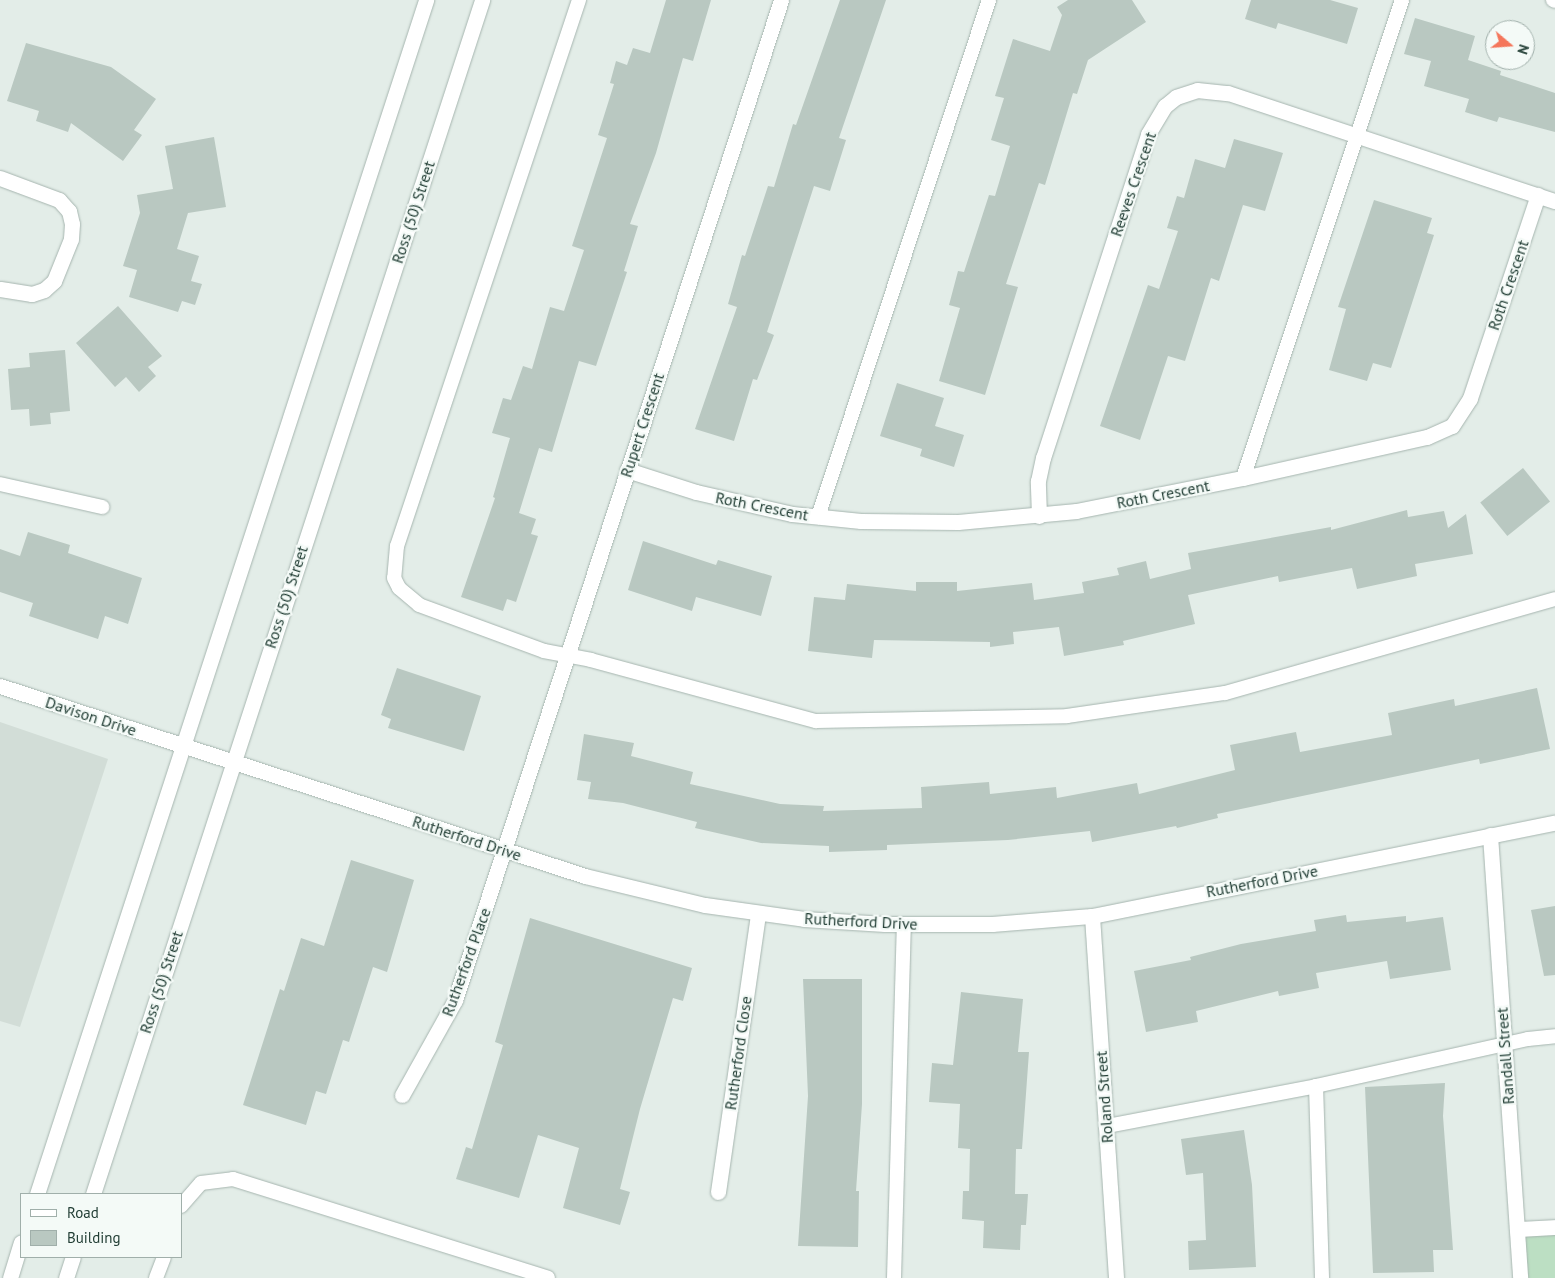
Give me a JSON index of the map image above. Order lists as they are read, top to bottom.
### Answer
{
  "streets": {
    "street": [
      "Reeves Crescent",
      "Ross (50) Street",
      "Roth Crescent",
      "Rupert Crescent",
      "Davison Drive",
      "Rutherford Drive",
      "Rutherford Place",
      "Rutherford Close",
      "Randall Street",
      "Roland Street"
    ]
  },
  "crossings": [
    ["Reeves Crescent", "Roth Crescent"],
    ["Ross (50) Street", "Rutherford Drive"],
    ["Roth Crescent", "Rupert Crescent"],
    ["Rupert Crescent", "Rutherford Drive"],
    ["Rupert Crescent", "Rutherford Place"],
    ["Davison Drive", "Rutherford Drive"],
    ["Rutherford Drive", "Rutherford Place"],
    ["Rutherford Drive", "Rutherford Close"],
    ["Rutherford Drive", "Randall Street"],
    ["Rutherford Drive", "Roland Street"]
  ],
  "legend": ["Road", "Building"],
  "north": "right"
}
